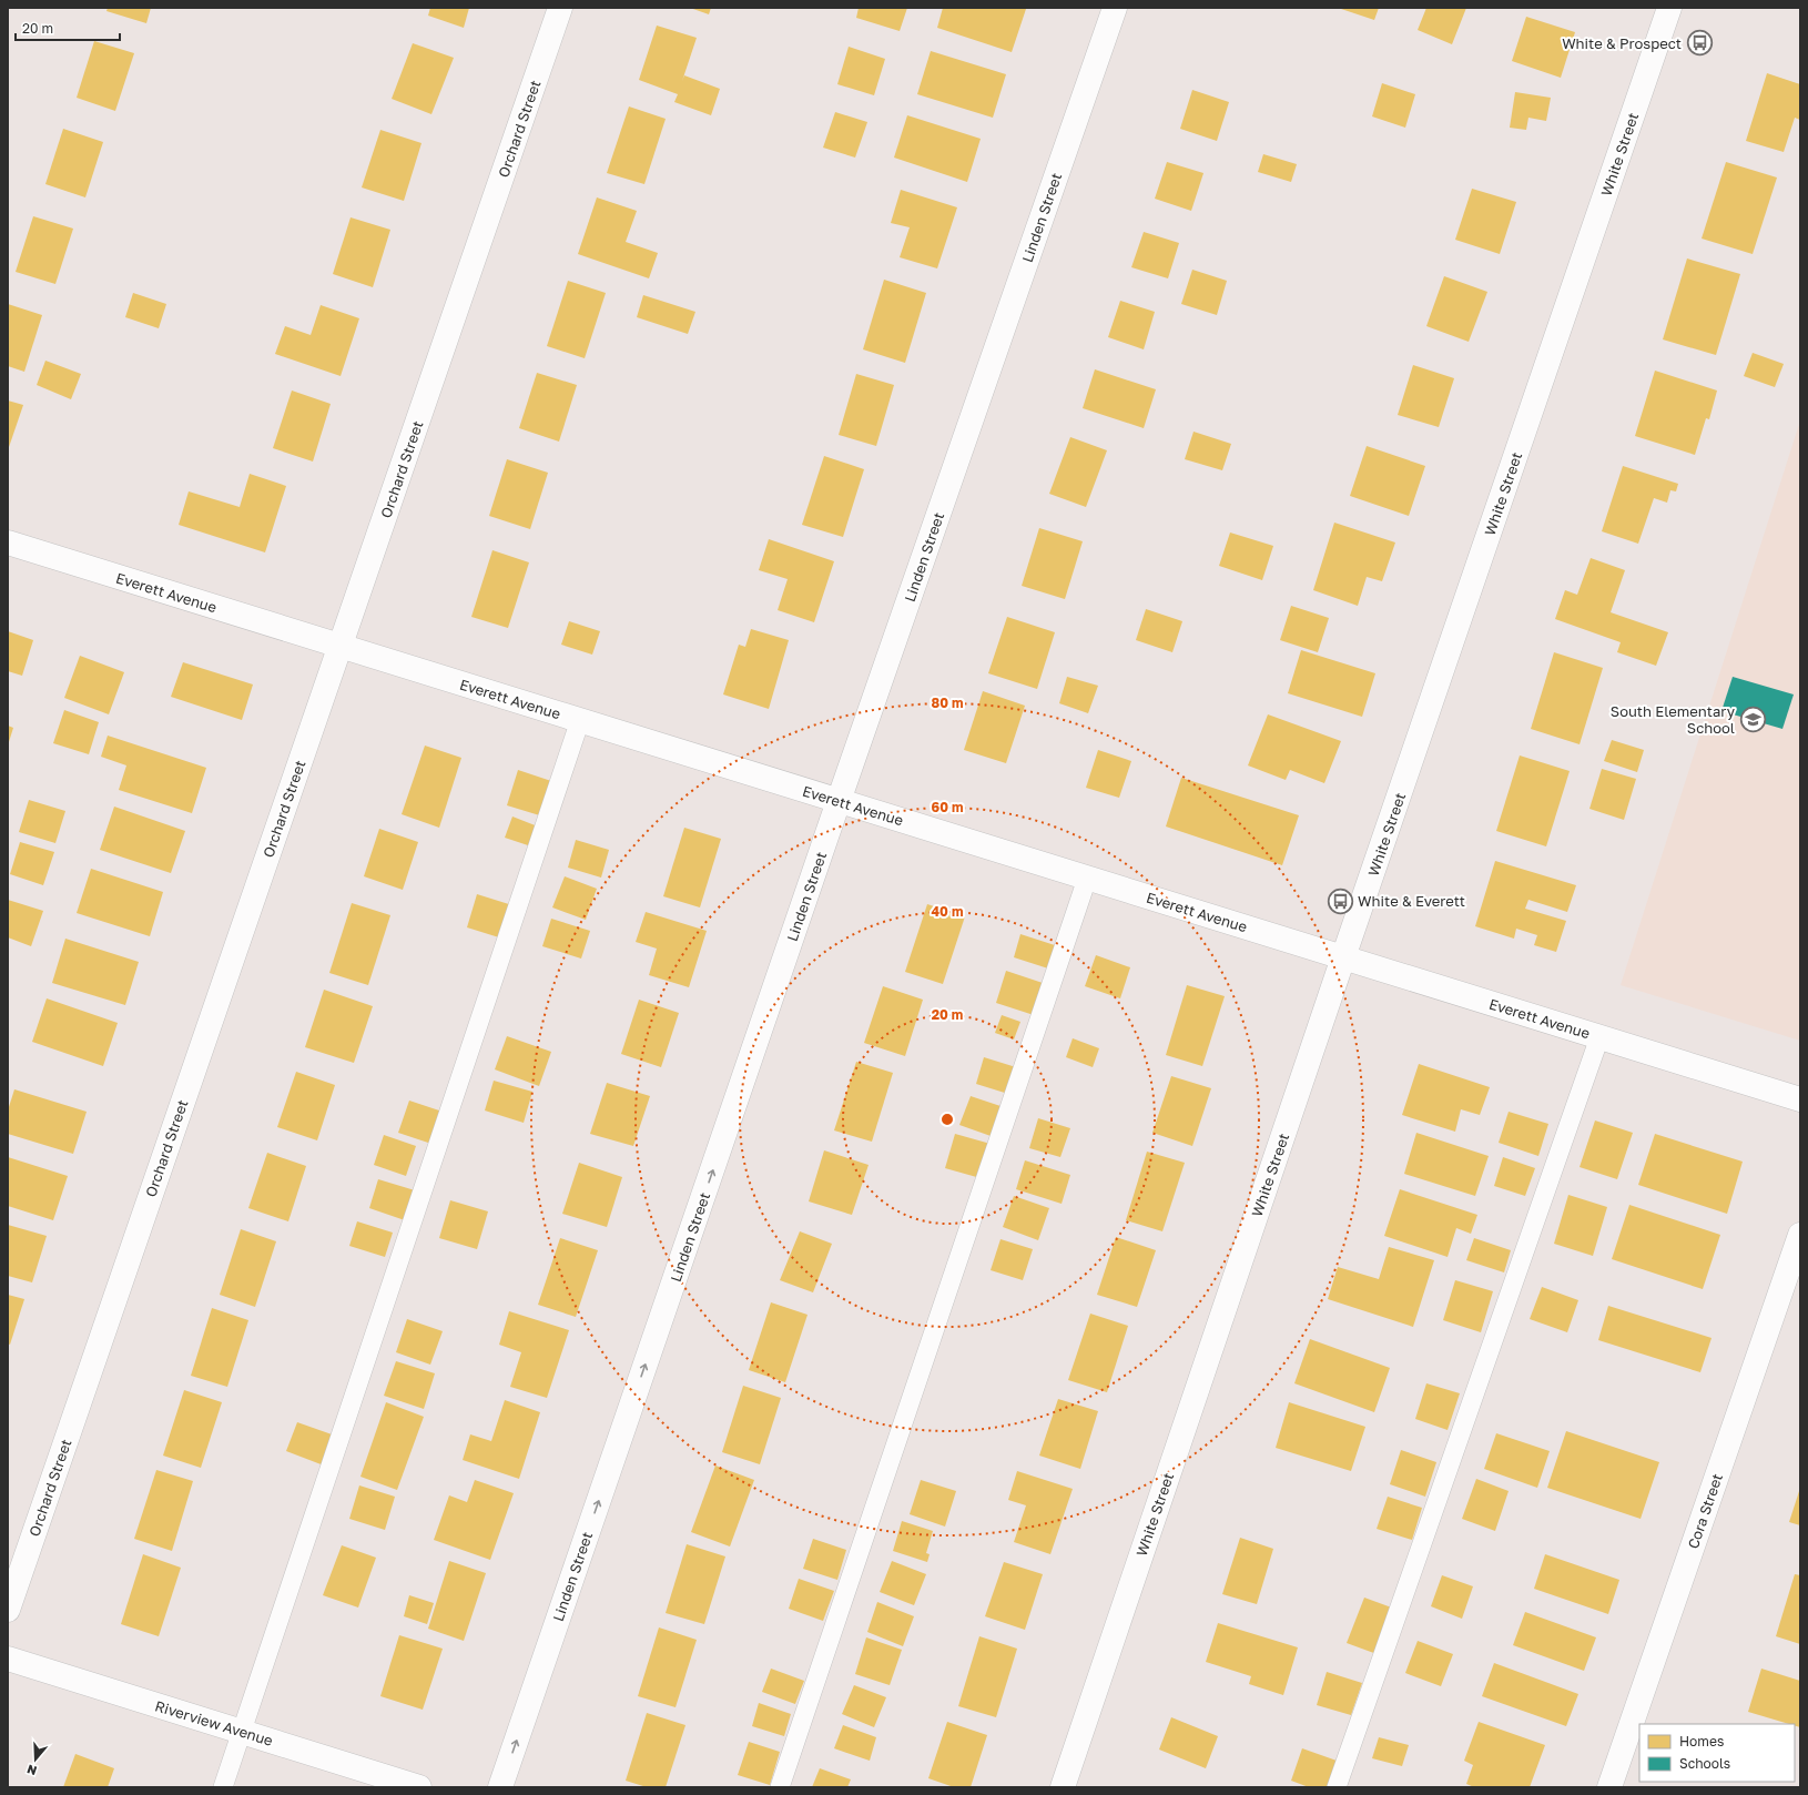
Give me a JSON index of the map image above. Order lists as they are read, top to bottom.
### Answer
{
  "streets": {
    "street": [
      "Orchard Street",
      "White Street",
      "Linden Street",
      "Everett Avenue",
      "Cora Street",
      "Riverview Avenue"
    ]
  },
  "crossings": [
    ["Orchard Street", "Everett Avenue"],
    ["White Street", "Everett Avenue"],
    ["Linden Street", "Everett Avenue"]
  ],
  "one_way": ["Linden Street"],
  "places": {
    "bus stop": ["White & Prospect", "White & Everett"],
    "school or university": ["South Elementary School"]
  },
  "legend": ["Homes", "Schools"],
  "scale_bar": "20 m",
  "north": "bottom",
  "rings": [
    "80 m",
    "60 m",
    "40 m",
    "20 m"
  ]
}
